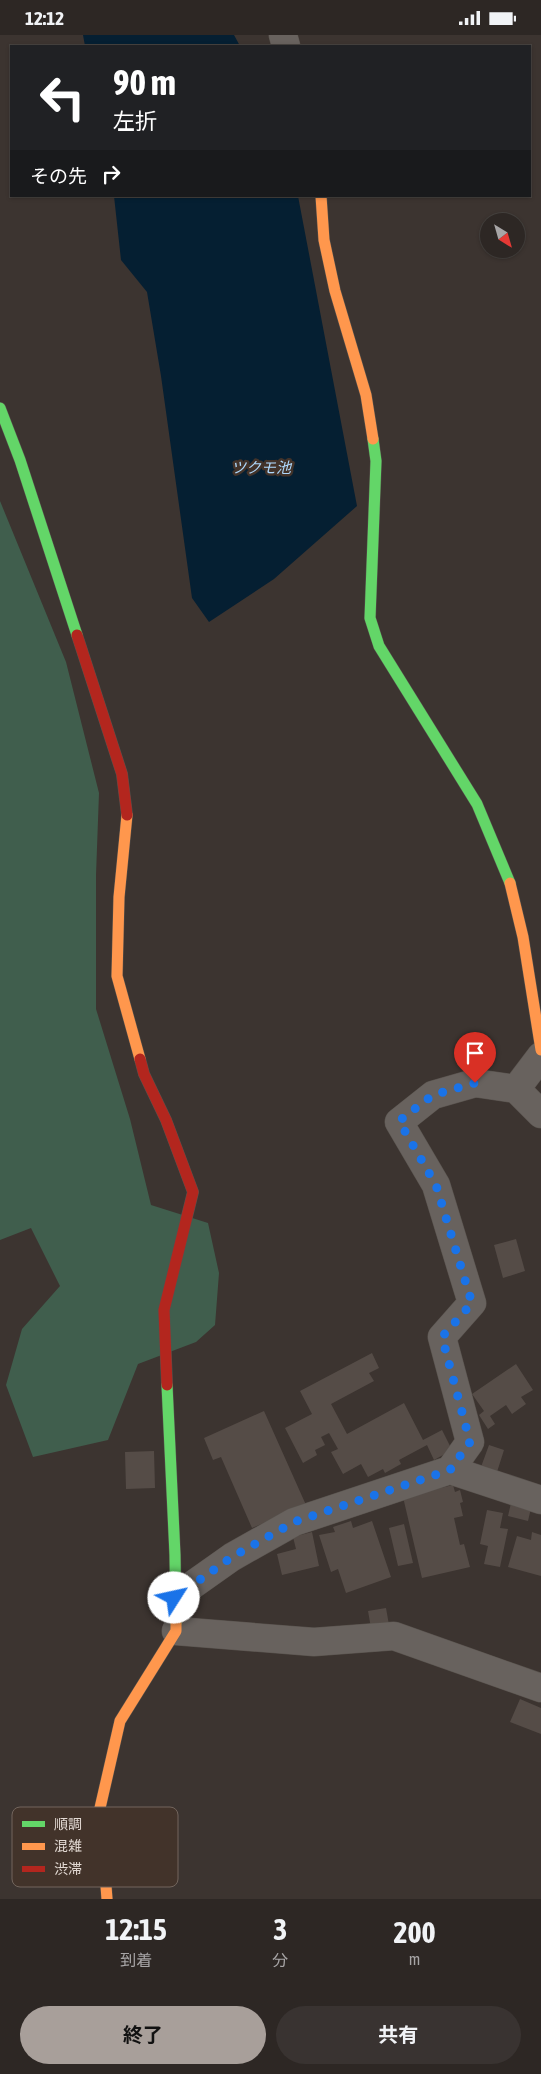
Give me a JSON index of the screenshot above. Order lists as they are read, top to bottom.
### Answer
{
  "water": ["ツクモ池"],
  "legend": ["順調", "混雑", "渋滞"],
  "north": "bottom right",
  "page": {
    "status": "12:12",
    "turn": ["90 m", "左折"],
    "then": "その先",
    "eta": [
      "12:15",
      "到着",
      "3",
      "分",
      "200",
      "m"
    ],
    "buttons": ["終了", "共有"]
  }
}
